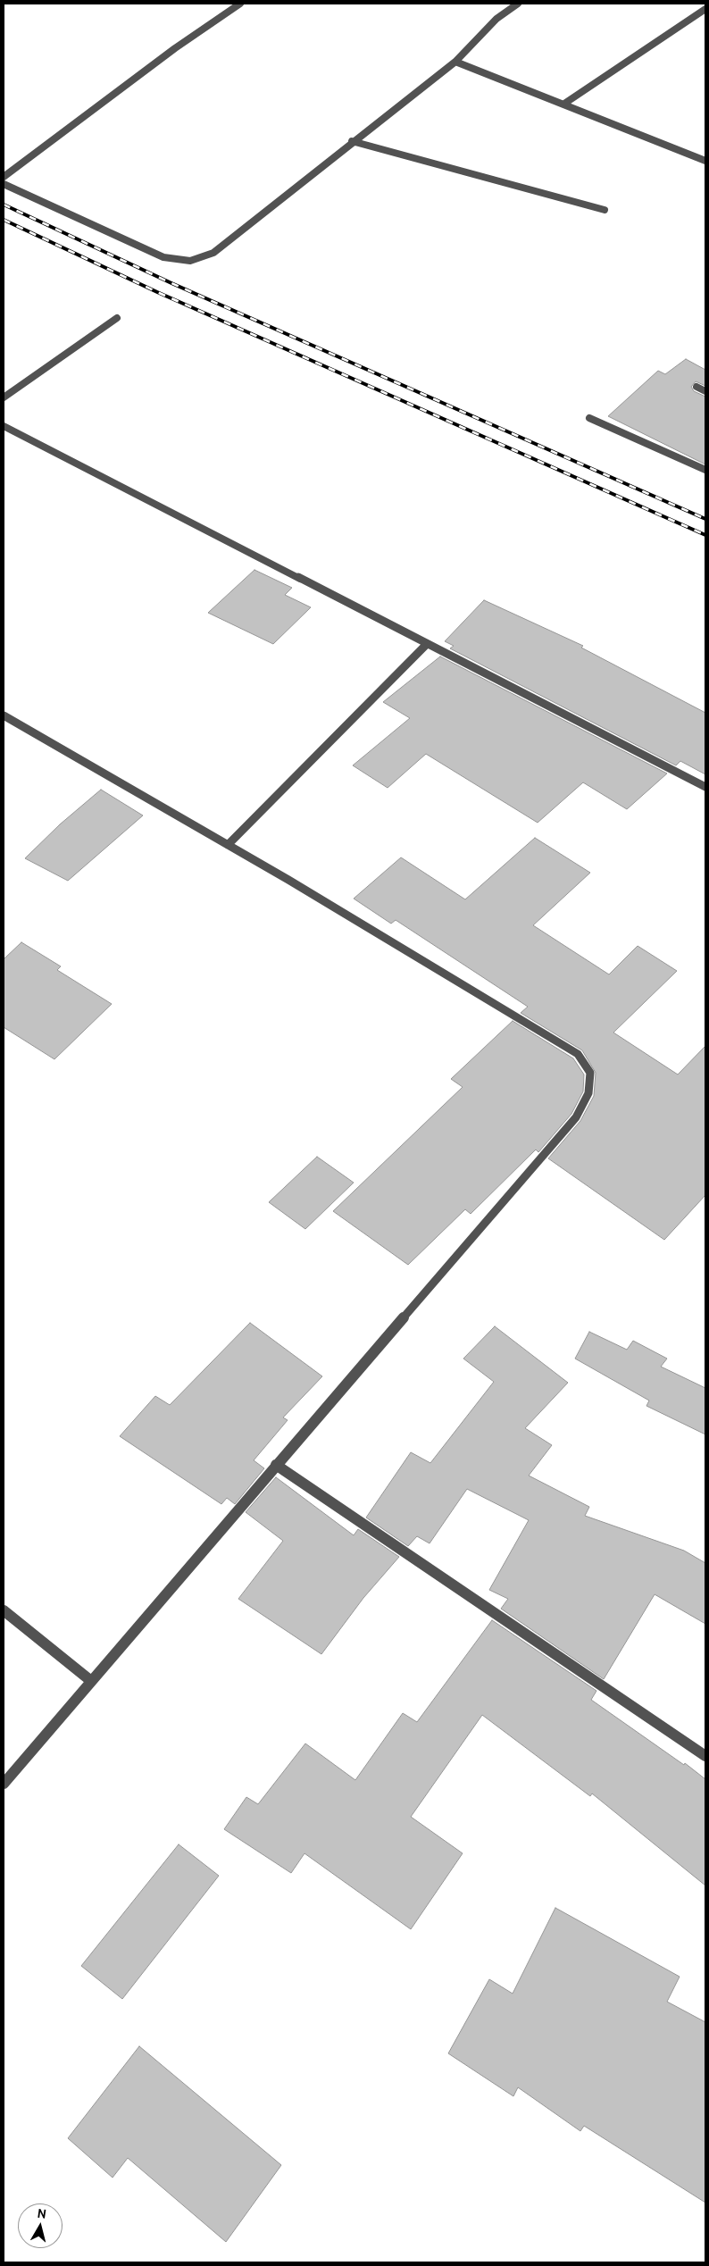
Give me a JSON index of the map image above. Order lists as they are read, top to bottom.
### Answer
{
  "north": "top"
}
